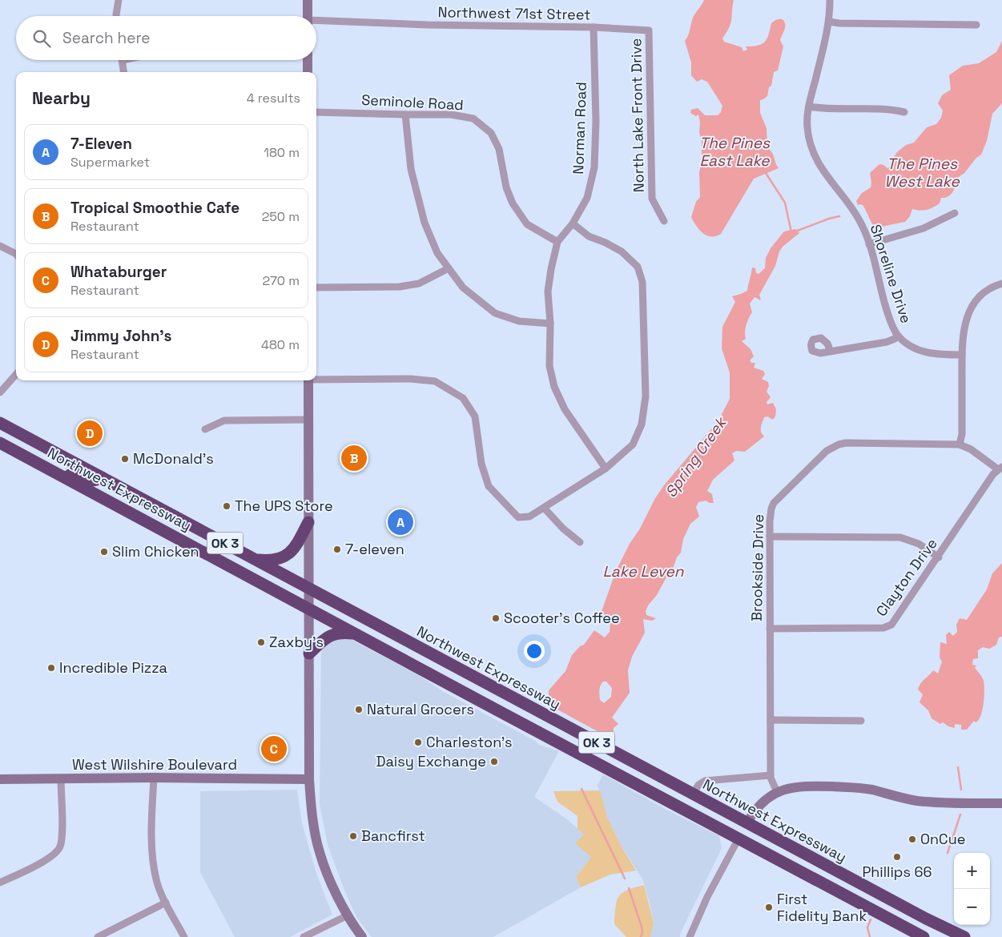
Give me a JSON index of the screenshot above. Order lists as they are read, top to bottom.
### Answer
{
  "streets": {
    "highway": ["Northwest Expressway", "OK 3"],
    "main road": ["West Wilshire Boulevard"],
    "street": [
      "Northwest 71st Street",
      "Seminole Road",
      "North Lake Front Drive",
      "Norman Road",
      "Shoreline Drive",
      "Brookside Drive",
      "Clayton Drive"
    ]
  },
  "crossings": [
    ["Northwest 71st Street", "North Lake Front Drive"],
    ["Northwest 71st Street", "Norman Road"],
    ["Seminole Road", "Norman Road"],
    ["Brookside Drive", "Clayton Drive"]
  ],
  "water": [
    "The Pines East Lake",
    "The Pines West Lake",
    "Spring Creek",
    "Lake Leven"
  ],
  "places": [
    "McDonald's",
    "The UPS Store",
    "7-eleven",
    "Slim Chicken",
    "Scooter's Coffee",
    "Zaxby's",
    "Incredible Pizza",
    "Natural Grocers",
    "Charleston's",
    "Daisy Exchange",
    "Bancfirst",
    "OnCue",
    "Phillips 66",
    "First Fidelity Bank"
  ],
  "page": {
    "search": "Search here",
    "heading": ["Nearby", "4 results"],
    "list": [
      {
        "mark": "A",
        "name": "7-Eleven",
        "note": "Supermarket",
        "value": "180 m"
      },
      {
        "mark": "B",
        "name": "Tropical Smoothie Cafe",
        "note": "Restaurant",
        "value": "250 m"
      },
      {
        "mark": "C",
        "name": "Whataburger",
        "note": "Restaurant",
        "value": "270 m"
      },
      {
        "mark": "D",
        "name": "Jimmy John's",
        "note": "Restaurant",
        "value": "480 m"
      }
    ],
    "pins": [
      "D",
      "B",
      "A",
      "C"
    ],
    "map_buttons": ["+", "−"]
  }
}
